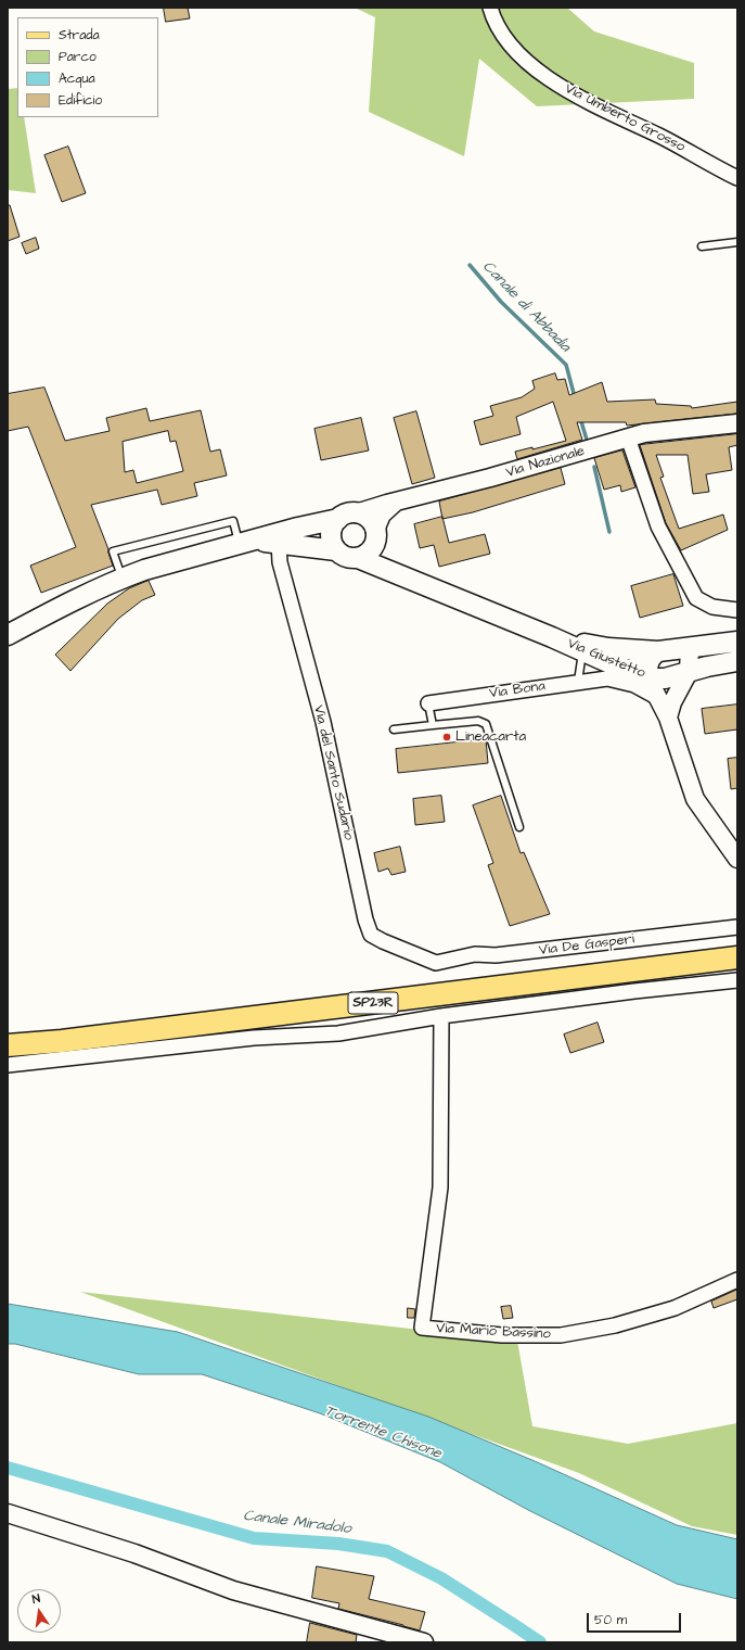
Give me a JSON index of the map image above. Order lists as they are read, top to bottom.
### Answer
{
  "streets": {
    "main road": ["Via Giustetto", "SP23R"],
    "street": [
      "Via Umberto Grosso",
      "Via Nazionale",
      "Via Bona",
      "Via del Santo Sudario",
      "Via De Gasperi",
      "Via Mario Bassino"
    ]
  },
  "crossings": [
    ["Via Nazionale", "Via Giustetto"],
    ["Via del Santo Sudario", "Via De Gasperi"]
  ],
  "water": ["Canale di Abbadia", "Torrente Chisone", "Canale Miradolo"],
  "places": ["Lineacarta"],
  "legend": [
    "Strada",
    "Parco",
    "Acqua",
    "Edificio"
  ],
  "scale_bar": "50 m",
  "north": "top"
}
